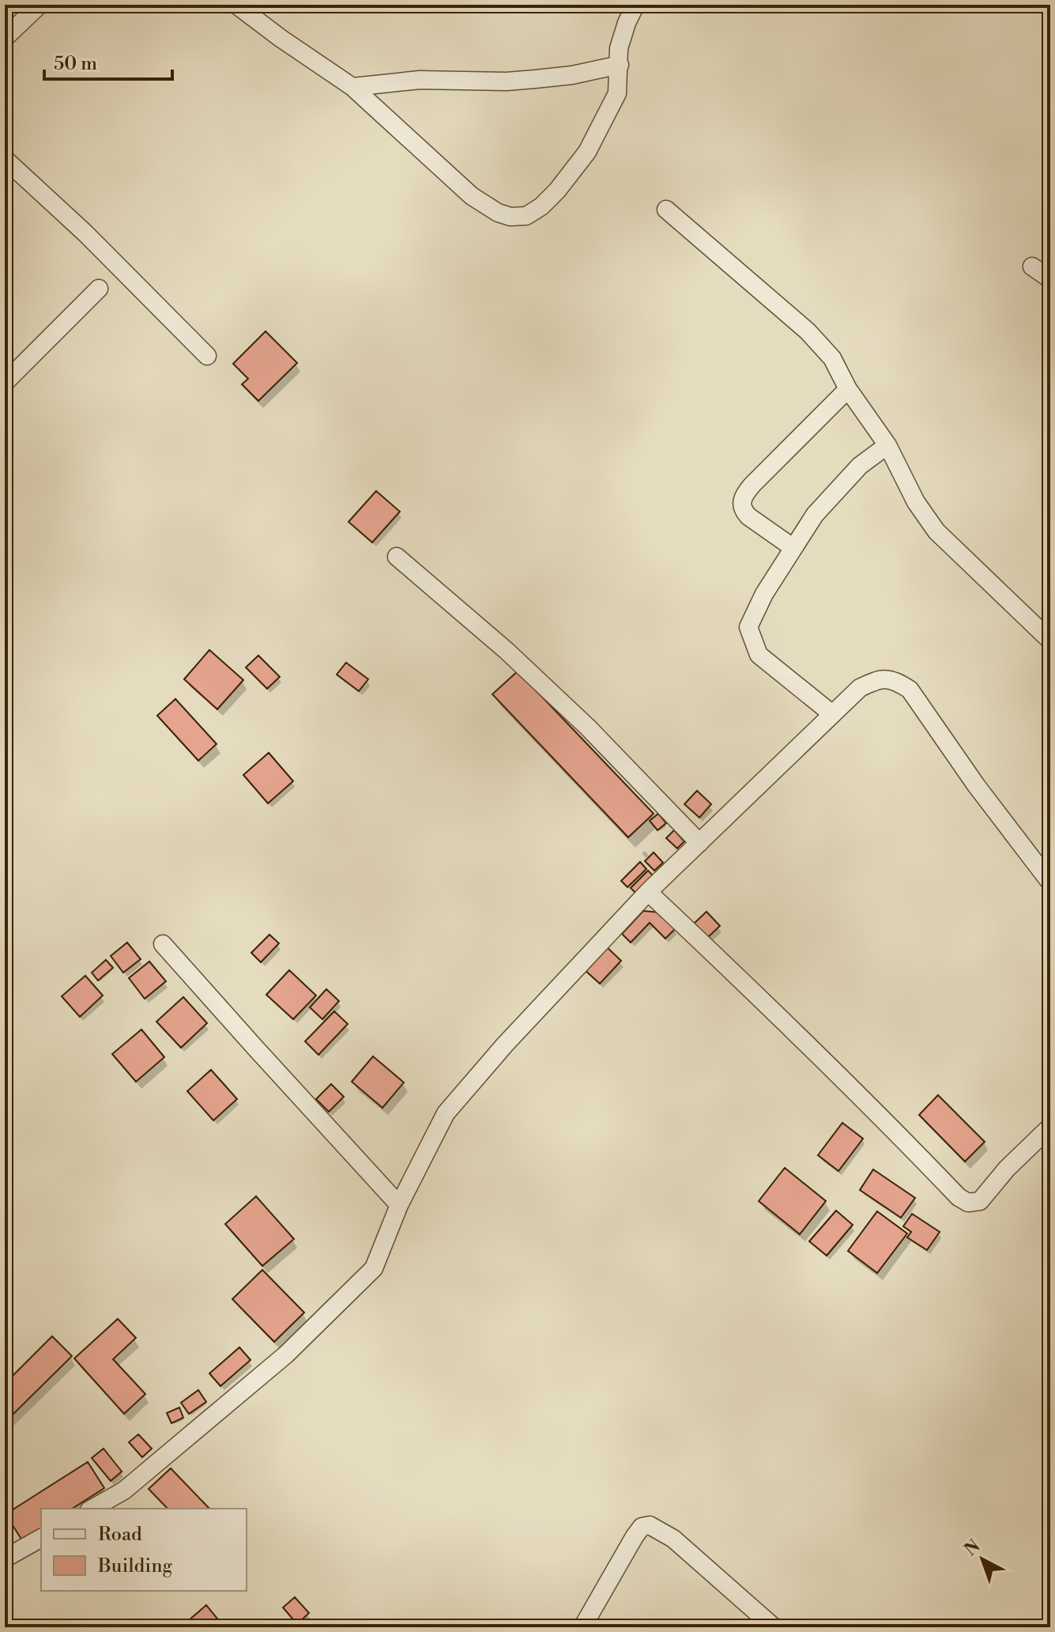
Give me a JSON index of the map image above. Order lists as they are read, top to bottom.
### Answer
{
  "legend": ["Road", "Building"],
  "scale_bar": "50 m",
  "north": "top left"
}
